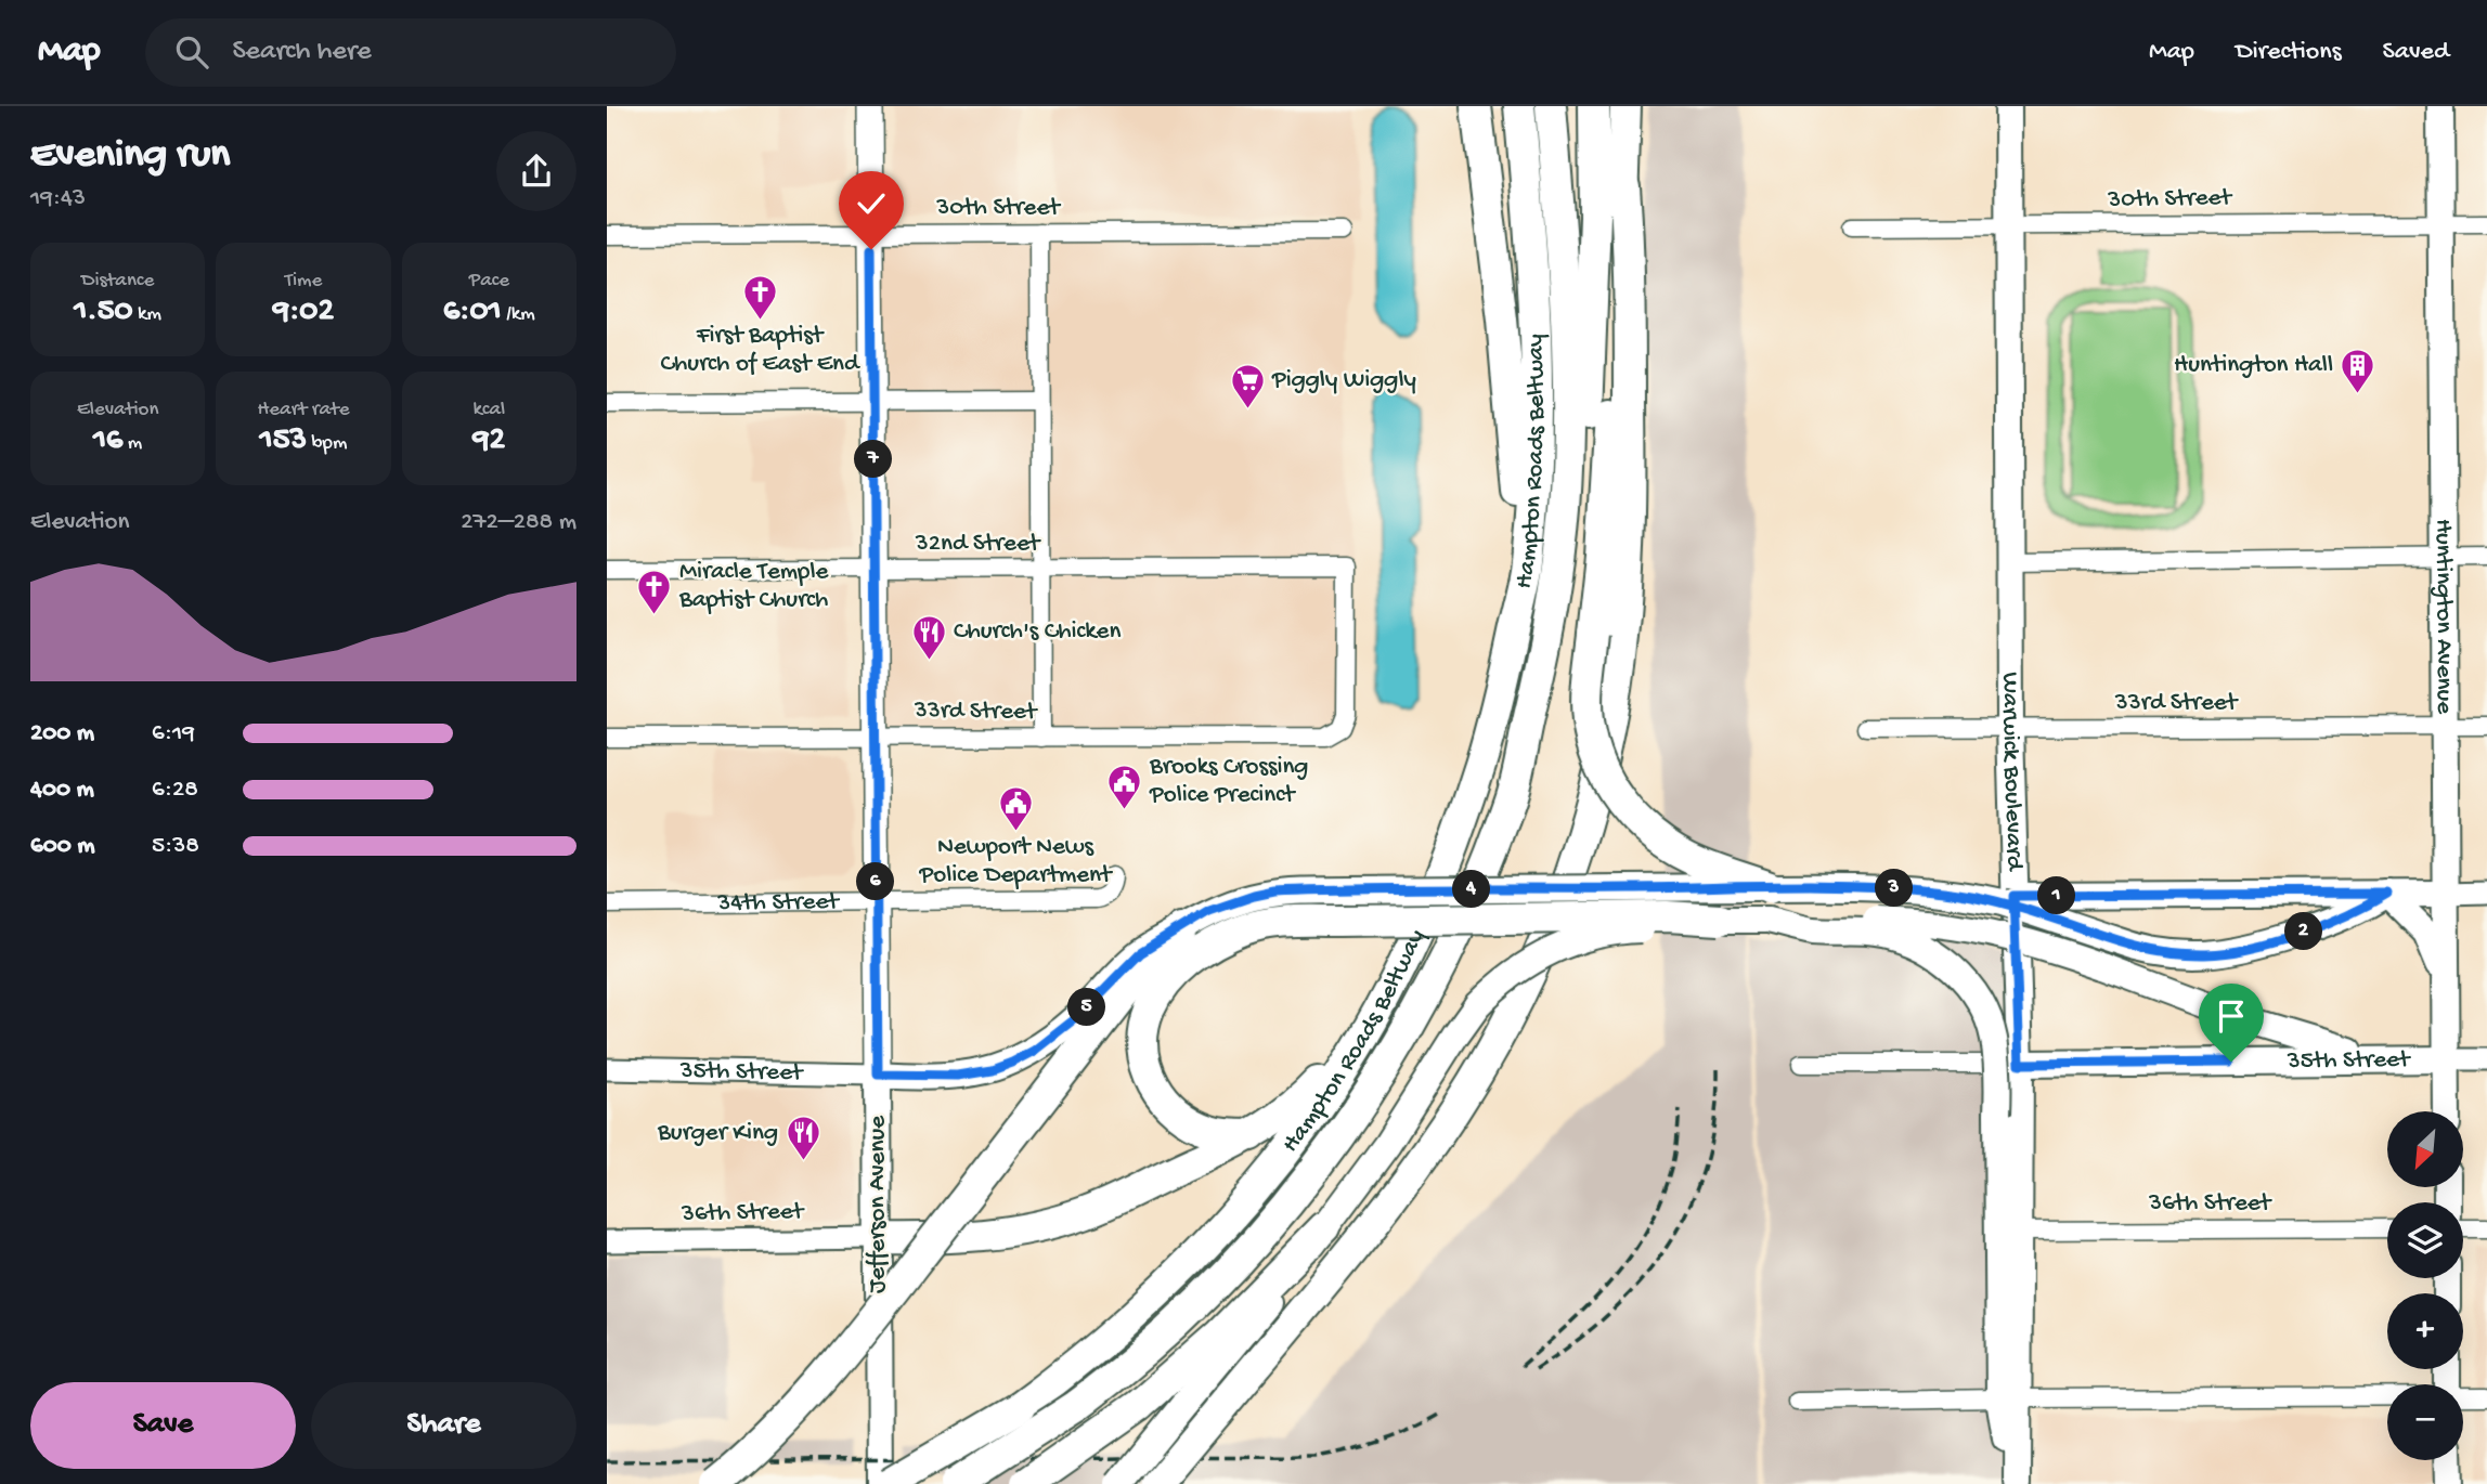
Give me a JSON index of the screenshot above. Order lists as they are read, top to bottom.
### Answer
{
  "streets": {
    "highway": ["Hampton Roads Beltway"],
    "main road": [
      "Huntington Avenue",
      "Warwick Boulevard",
      "35th Street",
      "Jefferson Avenue"
    ],
    "street": [
      "30th Street",
      "32nd Street",
      "33rd Street",
      "34th Street",
      "36th Street"
    ]
  },
  "crossings": [
    ["30th Street", "Huntington Avenue"],
    ["30th Street", "Warwick Boulevard"],
    ["30th Street", "Jefferson Avenue"],
    ["32nd Street", "33rd Street"],
    ["32nd Street", "Jefferson Avenue"],
    ["Huntington Avenue", "33rd Street"],
    ["Huntington Avenue", "35th Street"],
    ["33rd Street", "Warwick Boulevard"],
    ["33rd Street", "Jefferson Avenue"],
    ["Warwick Boulevard", "35th Street"],
    ["Warwick Boulevard", "36th Street"],
    ["34th Street", "Jefferson Avenue"],
    ["35th Street", "Jefferson Avenue"],
    ["36th Street", "Jefferson Avenue"]
  ],
  "places": {
    "church": ["First Baptist Church of East End", "Miracle Temple Baptist Church"],
    "building": ["Huntington Hall"],
    "supermarket": ["Piggly Wiggly"],
    "restaurant": ["Church's Chicken", "Burger King"],
    "public building": ["Brooks Crossing Police Precinct", "Newport News Police Department"]
  },
  "north": "bottom left",
  "page": {
    "header": "Map",
    "search": "Search here",
    "nav": ["Map", "Directions", "Saved"],
    "heading": ["Evening run", "19:43"],
    "stats": [
      ["Distance", "1.50 km"],
      ["Time", "9:02"],
      ["Pace", "6:01 /km"],
      ["Elevation", "16 m"],
      ["Heart rate", "153 bpm"],
      ["kcal", "92"]
    ],
    "pins": [
      "7",
      "6",
      "3",
      "4",
      "1",
      "2",
      "5"
    ],
    "chart": ["Elevation", "272–288 m"],
    "list": [
      {
        "name": "200 m",
        "note": "6:19"
      },
      {
        "name": "400 m",
        "note": "6:28"
      },
      {
        "name": "600 m",
        "note": "5:38"
      }
    ],
    "map_buttons": ["+", "−"],
    "buttons": ["Save", "Share"]
  }
}
